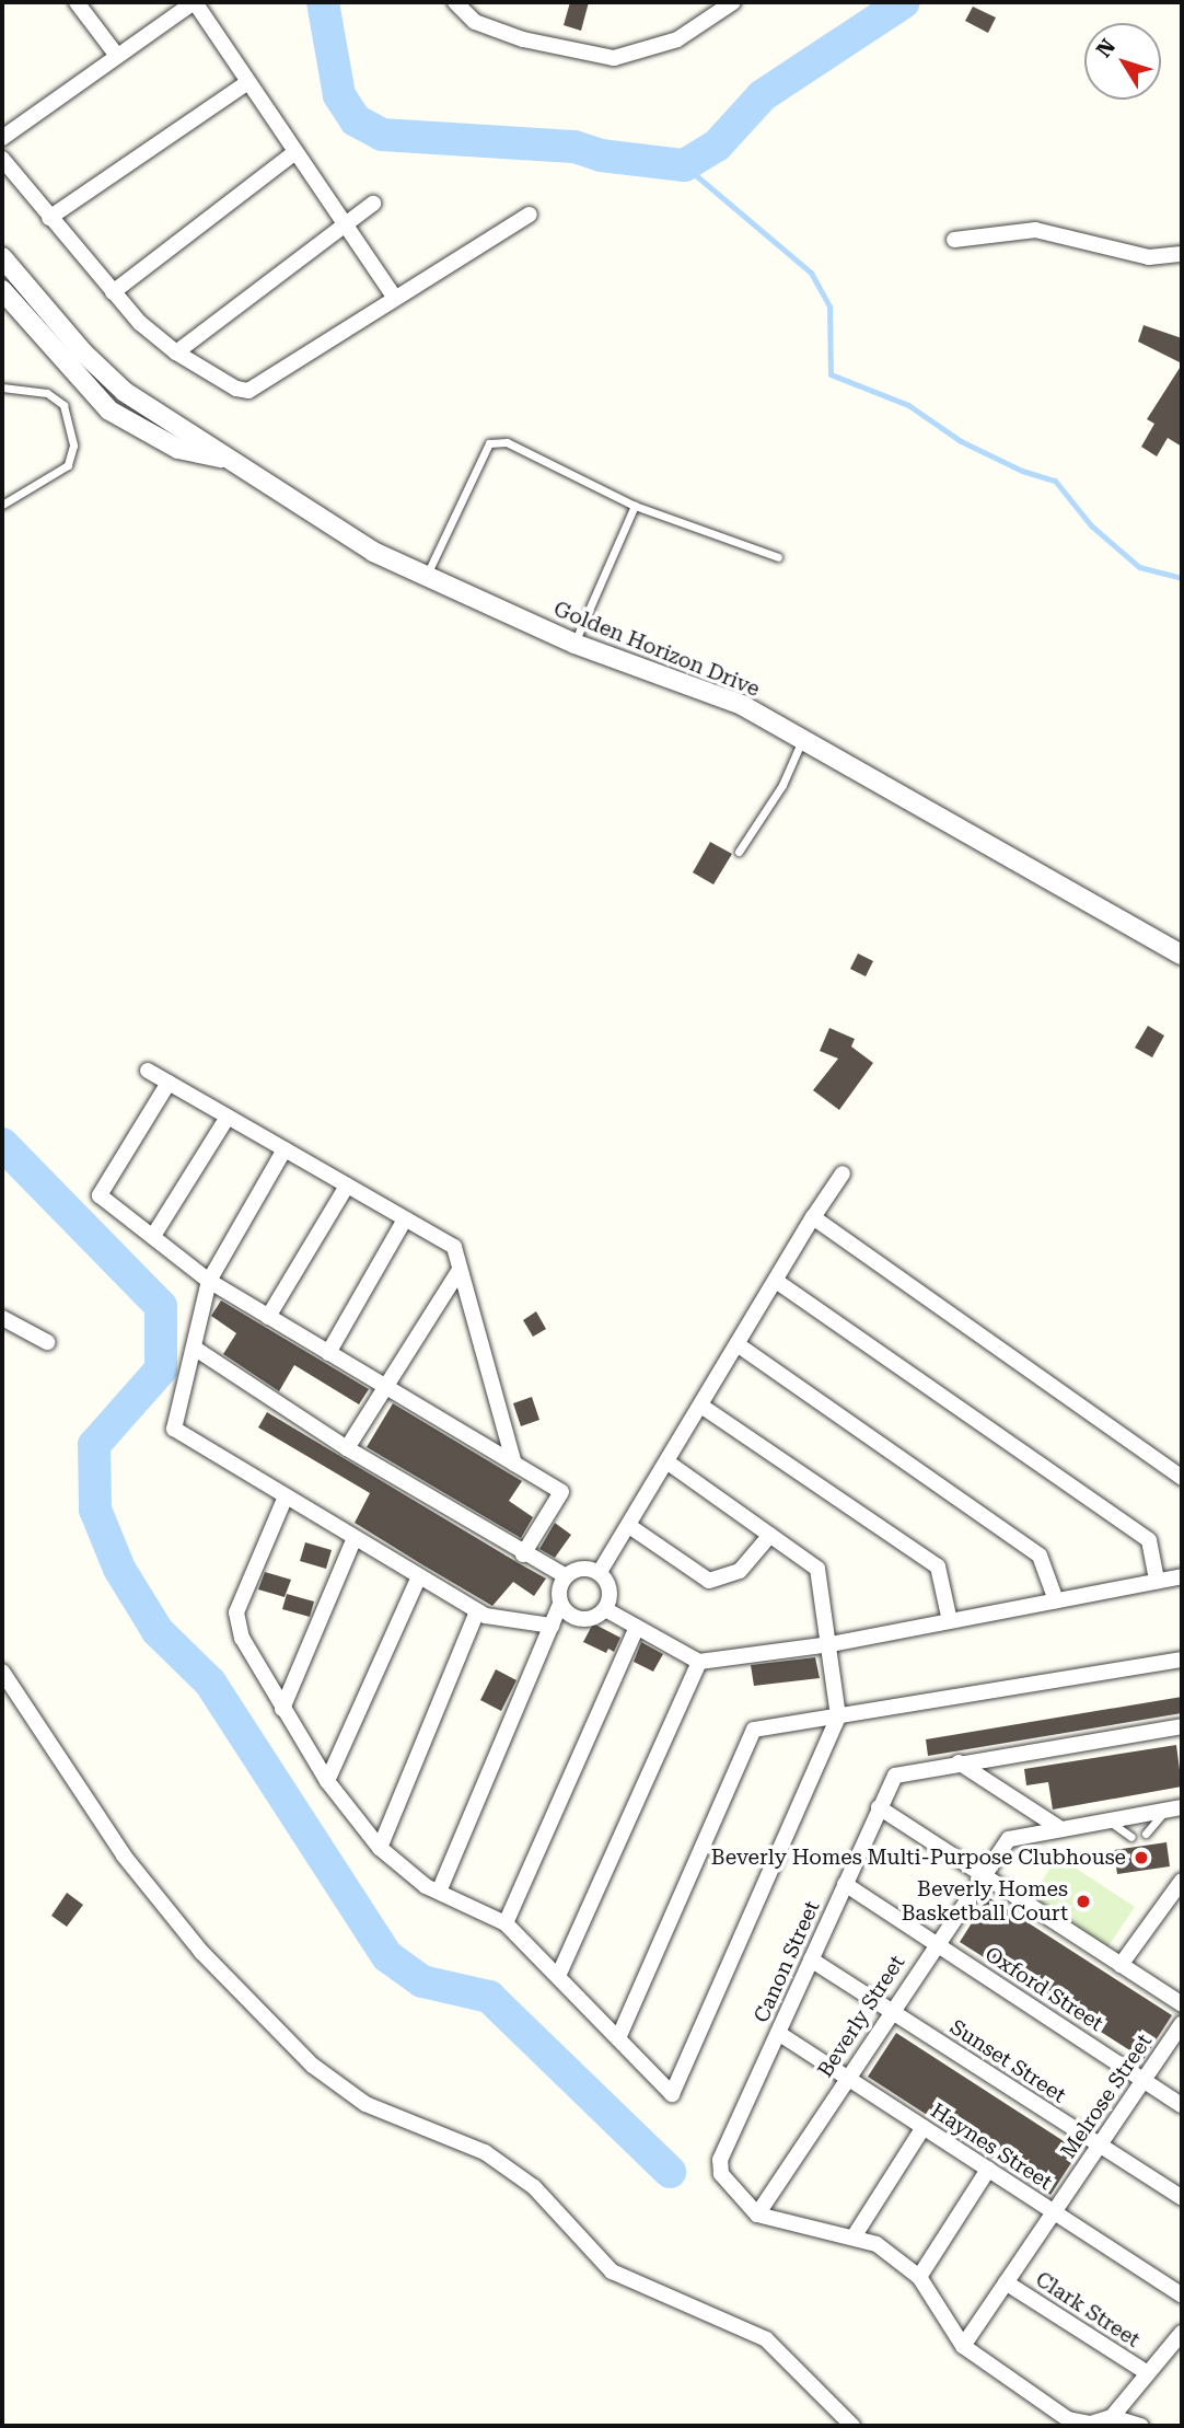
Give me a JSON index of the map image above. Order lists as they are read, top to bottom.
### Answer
{
  "streets": {
    "street": [
      "Golden Horizon Drive",
      "Canon Street",
      "Oxford Street",
      "Beverly Street",
      "Sunset Street",
      "Melrose Street",
      "Haynes Street",
      "Clark Street"
    ]
  },
  "crossings": [
    ["Canon Street", "Oxford Street"],
    ["Canon Street", "Beverly Street"],
    ["Canon Street", "Sunset Street"],
    ["Canon Street", "Haynes Street"],
    ["Oxford Street", "Beverly Street"],
    ["Oxford Street", "Melrose Street"],
    ["Beverly Street", "Sunset Street"],
    ["Beverly Street", "Haynes Street"],
    ["Sunset Street", "Melrose Street"],
    ["Melrose Street", "Haynes Street"],
    ["Melrose Street", "Clark Street"]
  ],
  "places": ["Beverly Homes Multi-Purpose Clubhouse", "Beverly Homes Basketball Court"],
  "north": "top left"
}
